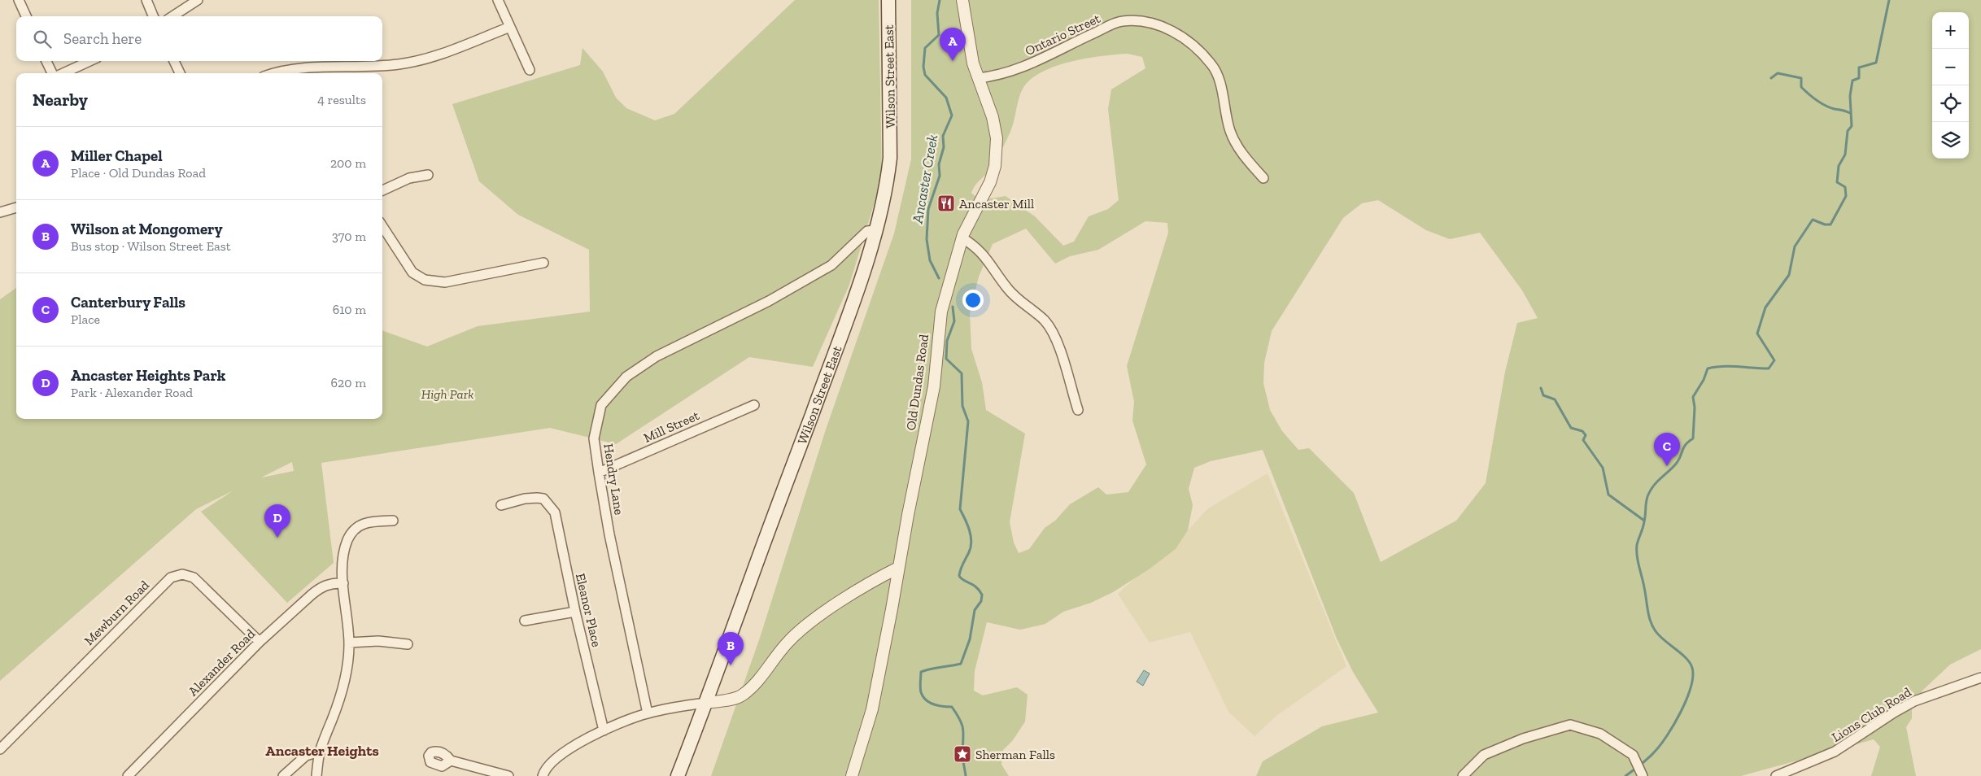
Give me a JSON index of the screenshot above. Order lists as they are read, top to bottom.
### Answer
{
  "streets": {
    "main road": ["Wilson Street East"],
    "street": [
      "Ontario Street",
      "Old Dundas Road",
      "Mill Street",
      "Hendry Lane",
      "Eleanor Place",
      "Mewburn Road",
      "Alexander Road",
      "Lions Club Road"
    ]
  },
  "crossings": [
    ["Ontario Street", "Old Dundas Road"],
    ["Wilson Street East", "Hendry Lane"],
    ["Mill Street", "Hendry Lane"],
    ["Mewburn Road", "Alexander Road"]
  ],
  "districts": ["Ancaster Heights"],
  "water": ["Ancaster Creek"],
  "parks": ["High Park"],
  "places": {
    "restaurant": ["Ancaster Mill"],
    "place": ["Sherman Falls"]
  },
  "page": {
    "map_buttons": ["+", "−"],
    "search": "Search here",
    "pins": [
      "A",
      "C",
      "D",
      "B"
    ],
    "heading": ["Nearby", "4 results"],
    "list": [
      {
        "mark": "A",
        "name": "Miller Chapel",
        "note": "Place · Old Dundas Road",
        "value": "200 m"
      },
      {
        "mark": "B",
        "name": "Wilson at Mongomery",
        "note": "Bus stop · Wilson Street East",
        "value": "370 m"
      },
      {
        "mark": "C",
        "name": "Canterbury Falls",
        "note": "Place",
        "value": "610 m"
      },
      {
        "mark": "D",
        "name": "Ancaster Heights Park",
        "note": "Park · Alexander Road",
        "value": "620 m"
      }
    ]
  }
}
